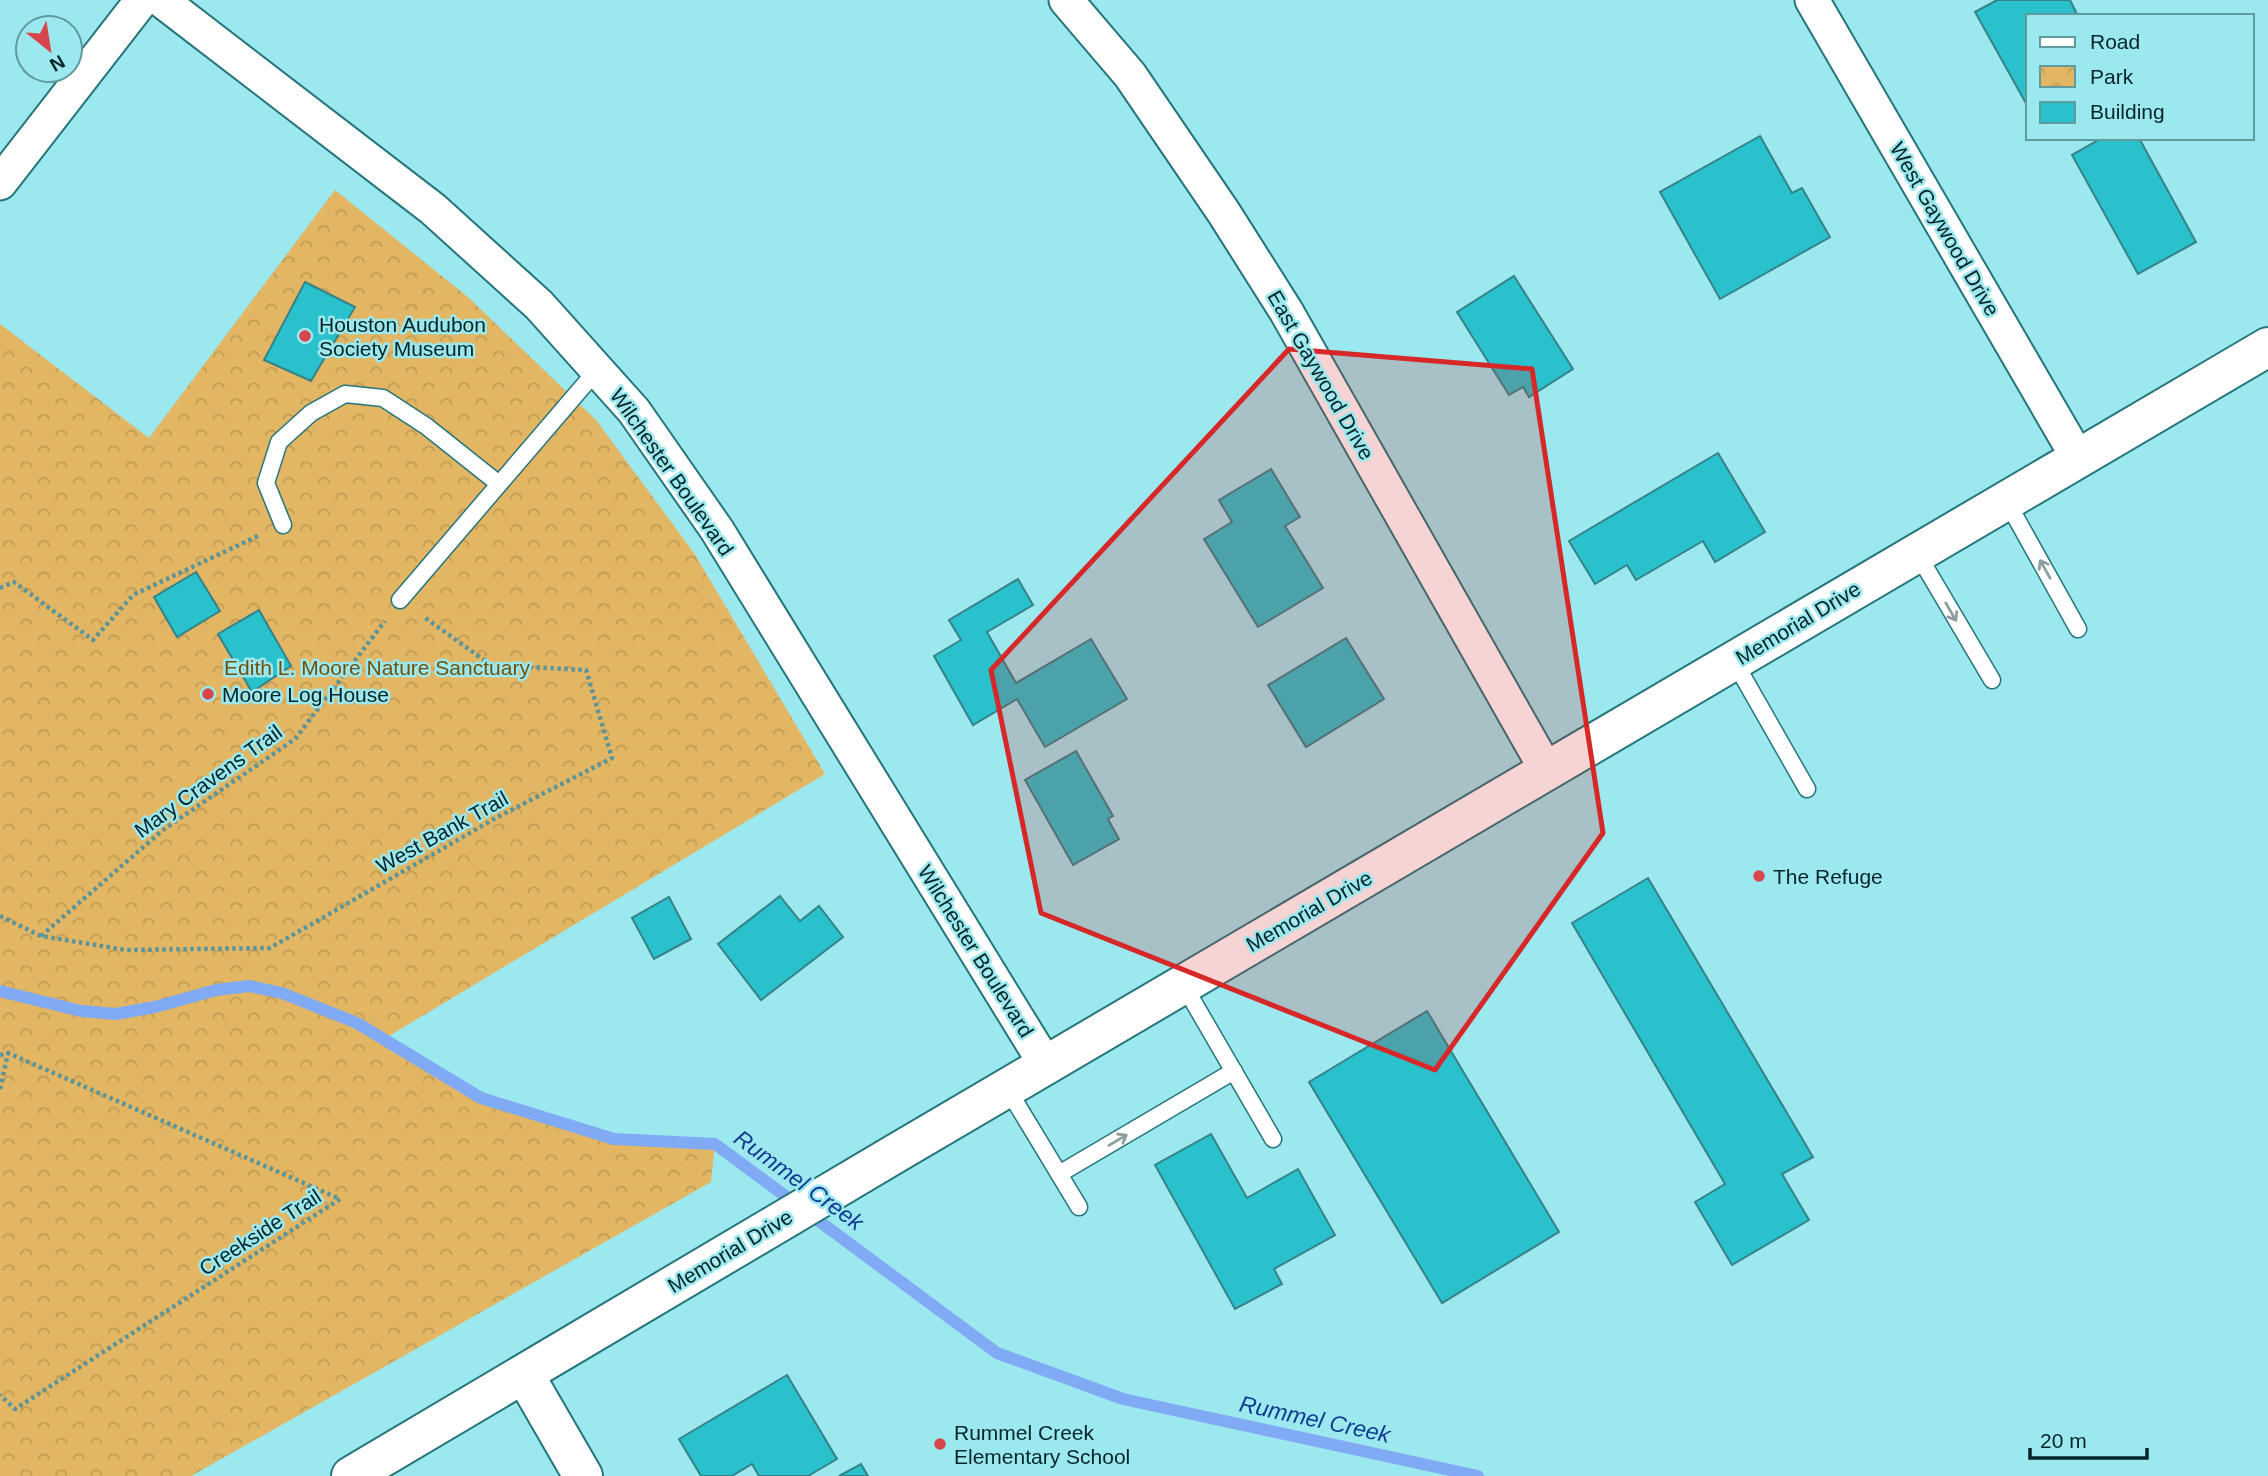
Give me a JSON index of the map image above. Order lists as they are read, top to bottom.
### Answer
{
  "streets": {
    "main road": ["Memorial Drive"],
    "street": ["West Gaywood Drive", "East Gaywood Drive", "Wilchester Boulevard"],
    "path": ["Mary Cravens Trail", "West Bank Trail", "Creekside Trail"]
  },
  "crossings": [
    ["West Gaywood Drive", "Memorial Drive"],
    ["East Gaywood Drive", "Memorial Drive"],
    ["Wilchester Boulevard", "Memorial Drive"],
    ["Mary Cravens Trail", "West Bank Trail"]
  ],
  "water": ["Rummel Creek"],
  "parks": ["Edith L. Moore Nature Sanctuary"],
  "places": [
    "Houston Audubon Society Museum",
    "Moore Log House",
    "The Refuge",
    "Rummel Creek Elementary School"
  ],
  "legend": ["Road", "Park", "Building"],
  "scale_bar": "20 m",
  "north": "bottom right"
}
